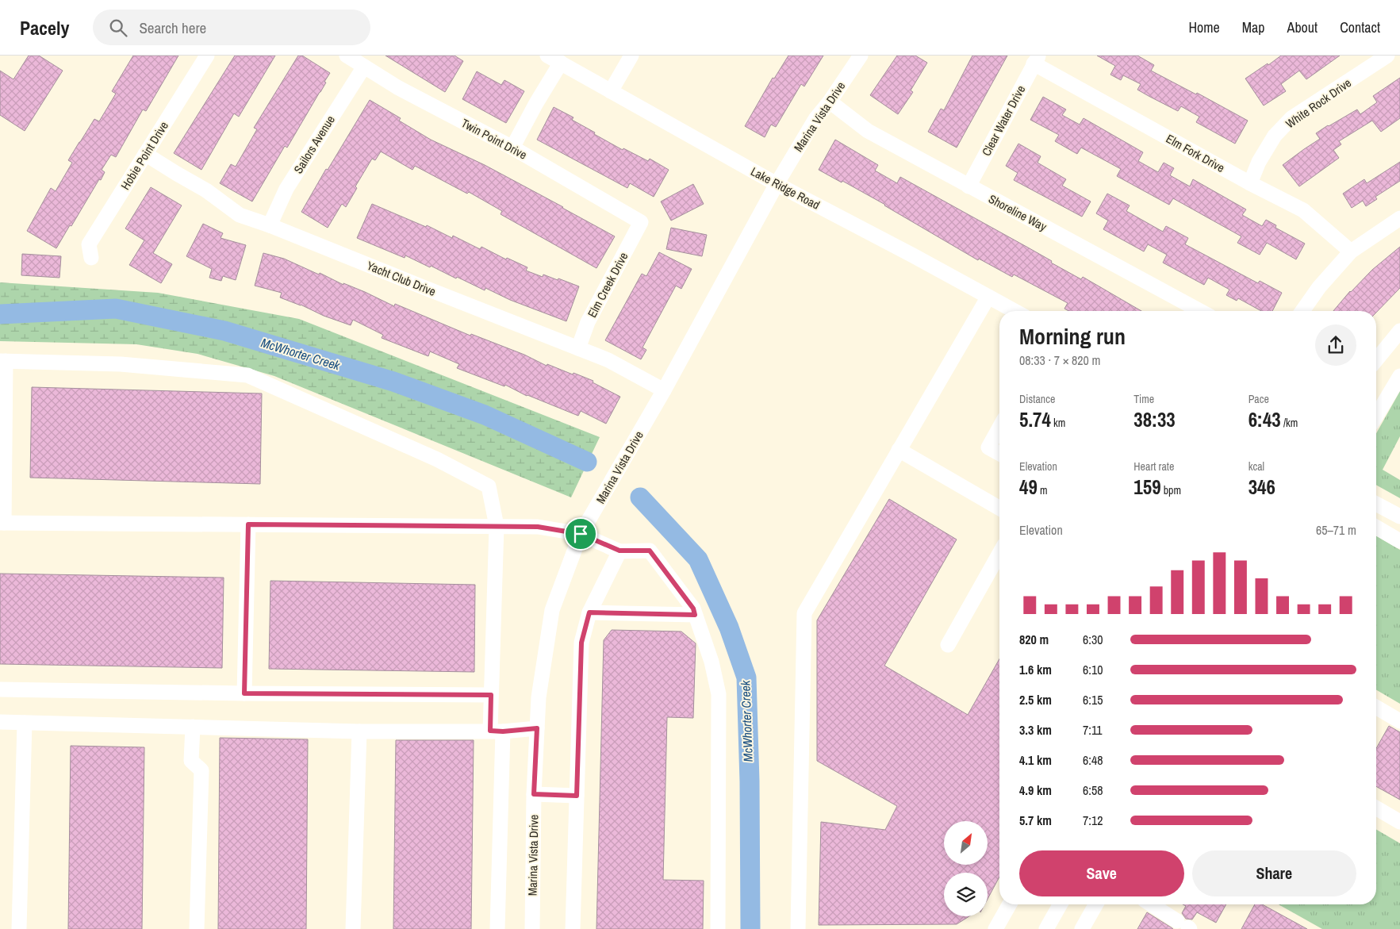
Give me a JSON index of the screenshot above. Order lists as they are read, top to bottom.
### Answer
{
  "streets": {
    "street": [
      "White Rock Drive",
      "Marina Vista Drive",
      "Clear Water Drive",
      "Twin Point Drive",
      "Sailors Avenue",
      "Elm Fork Drive",
      "Hobie Point Drive",
      "Lake Ridge Road",
      "Shoreline Way",
      "Yacht Club Drive",
      "Elm Creek Drive"
    ]
  },
  "crossings": [
    ["White Rock Drive", "Elm Fork Drive"],
    ["Marina Vista Drive", "Lake Ridge Road"],
    ["Marina Vista Drive", "Shoreline Way"],
    ["Marina Vista Drive", "Yacht Club Drive"],
    ["Clear Water Drive", "Elm Fork Drive"],
    ["Clear Water Drive", "Shoreline Way"],
    ["Twin Point Drive", "Sailors Avenue"],
    ["Twin Point Drive", "Elm Creek Drive"],
    ["Sailors Avenue", "Yacht Club Drive"],
    ["Hobie Point Drive", "Yacht Club Drive"],
    ["Yacht Club Drive", "Elm Creek Drive"]
  ],
  "water": ["McWhorter Creek"],
  "north": "top right",
  "page": {
    "header": "Pacely",
    "search": "Search here",
    "nav": [
      "Home",
      "Map",
      "About",
      "Contact"
    ],
    "heading": ["Morning run", "08:33 · 7 × 820 m"],
    "stats": [
      ["Distance", "5.74 km"],
      ["Time", "38:33"],
      ["Pace", "6:43 /km"],
      ["Elevation", "49 m"],
      ["Heart rate", "159 bpm"],
      ["kcal", "346"]
    ],
    "chart": ["Elevation", "65–71 m"],
    "list": [
      {
        "name": "820 m",
        "note": "6:30"
      },
      {
        "name": "1.6 km",
        "note": "6:10"
      },
      {
        "name": "2.5 km",
        "note": "6:15"
      },
      {
        "name": "3.3 km",
        "note": "7:11"
      },
      {
        "name": "4.1 km",
        "note": "6:48"
      },
      {
        "name": "4.9 km",
        "note": "6:58"
      },
      {
        "name": "5.7 km",
        "note": "7:12"
      }
    ],
    "buttons": ["Save", "Share"]
  }
}
